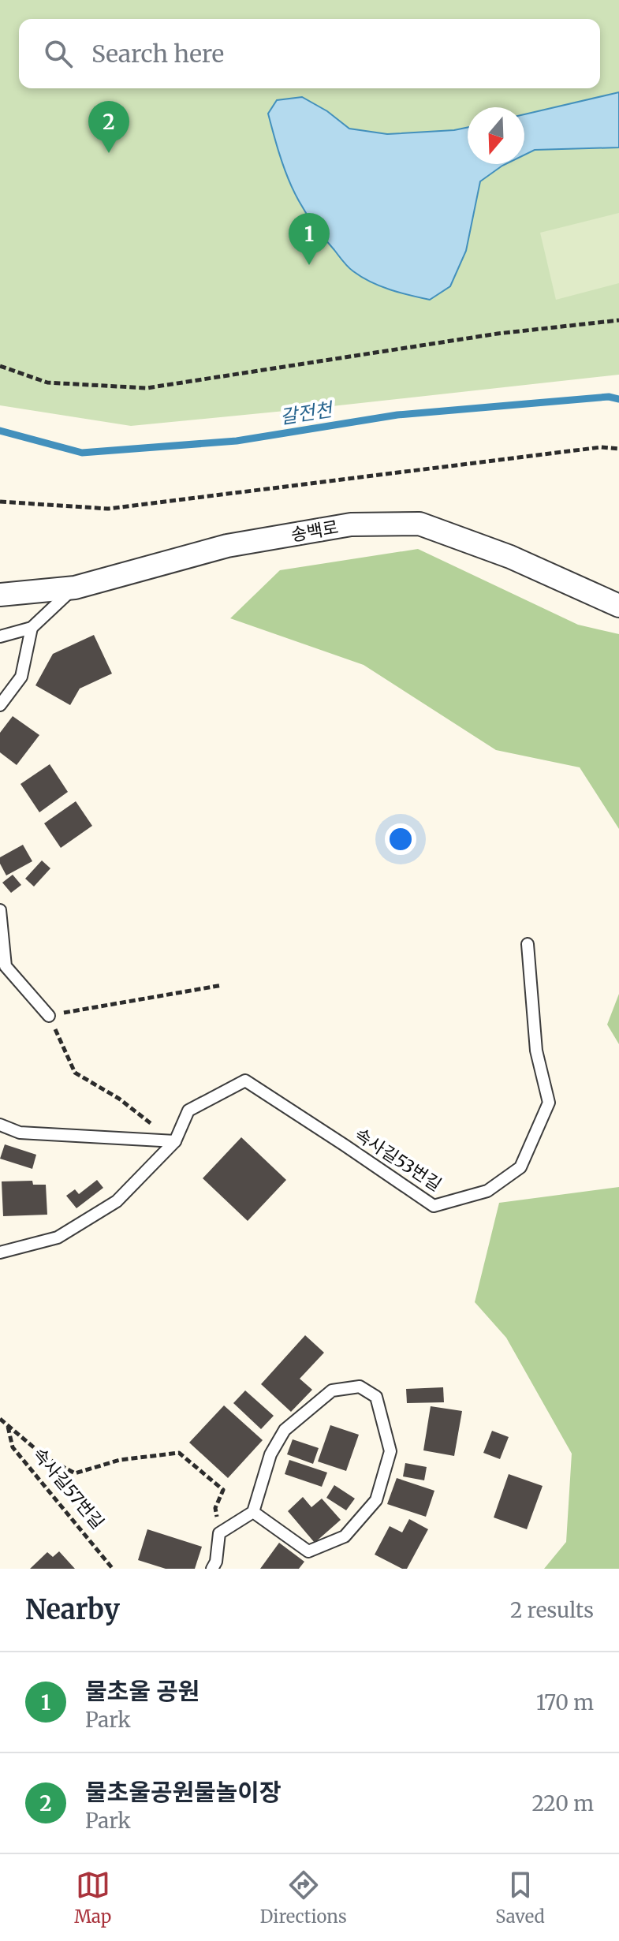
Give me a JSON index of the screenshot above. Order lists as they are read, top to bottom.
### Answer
{
  "streets": {
    "street": ["송백로"],
    "lane": ["속사길53번길"],
    "path": ["속사길57번길"]
  },
  "water": ["갈전천"],
  "north": "bottom",
  "page": {
    "search": "Search here",
    "pins": ["2", "1"],
    "heading": ["Nearby", "2 results"],
    "list": [
      {
        "mark": "1",
        "name": "물초울 공원",
        "note": "Park",
        "value": "170 m"
      },
      {
        "mark": "2",
        "name": "물초울공원물놀이장",
        "note": "Park",
        "value": "220 m"
      }
    ],
    "nav": ["Map", "Directions", "Saved"]
  }
}
